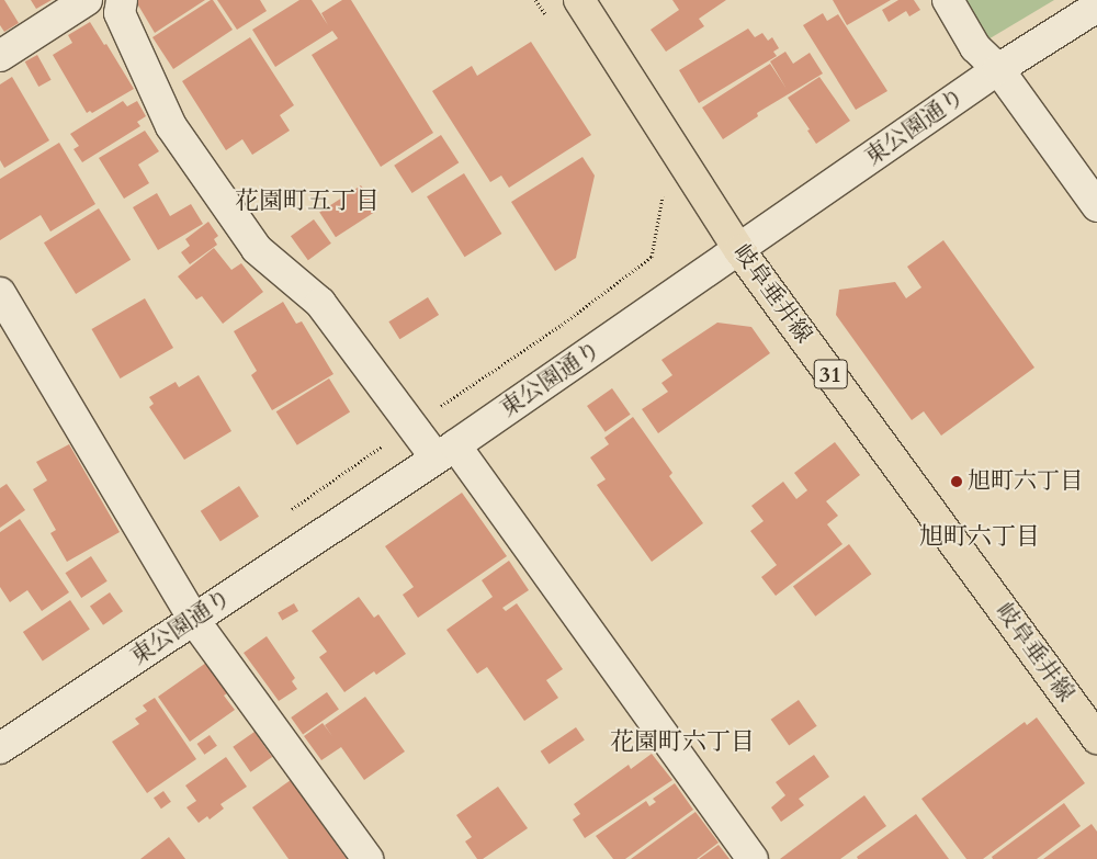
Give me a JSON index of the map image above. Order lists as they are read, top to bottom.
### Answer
{
  "streets": {
    "main road": ["岐阜垂井線", "31"],
    "street": ["東公園通り"]
  },
  "crossings": [
    ["東公園通り", "岐阜垂井線"]
  ],
  "districts": ["花園町五丁目", "旭町六丁目", "花園町六丁目"],
  "places": ["旭町六丁目"]
}
